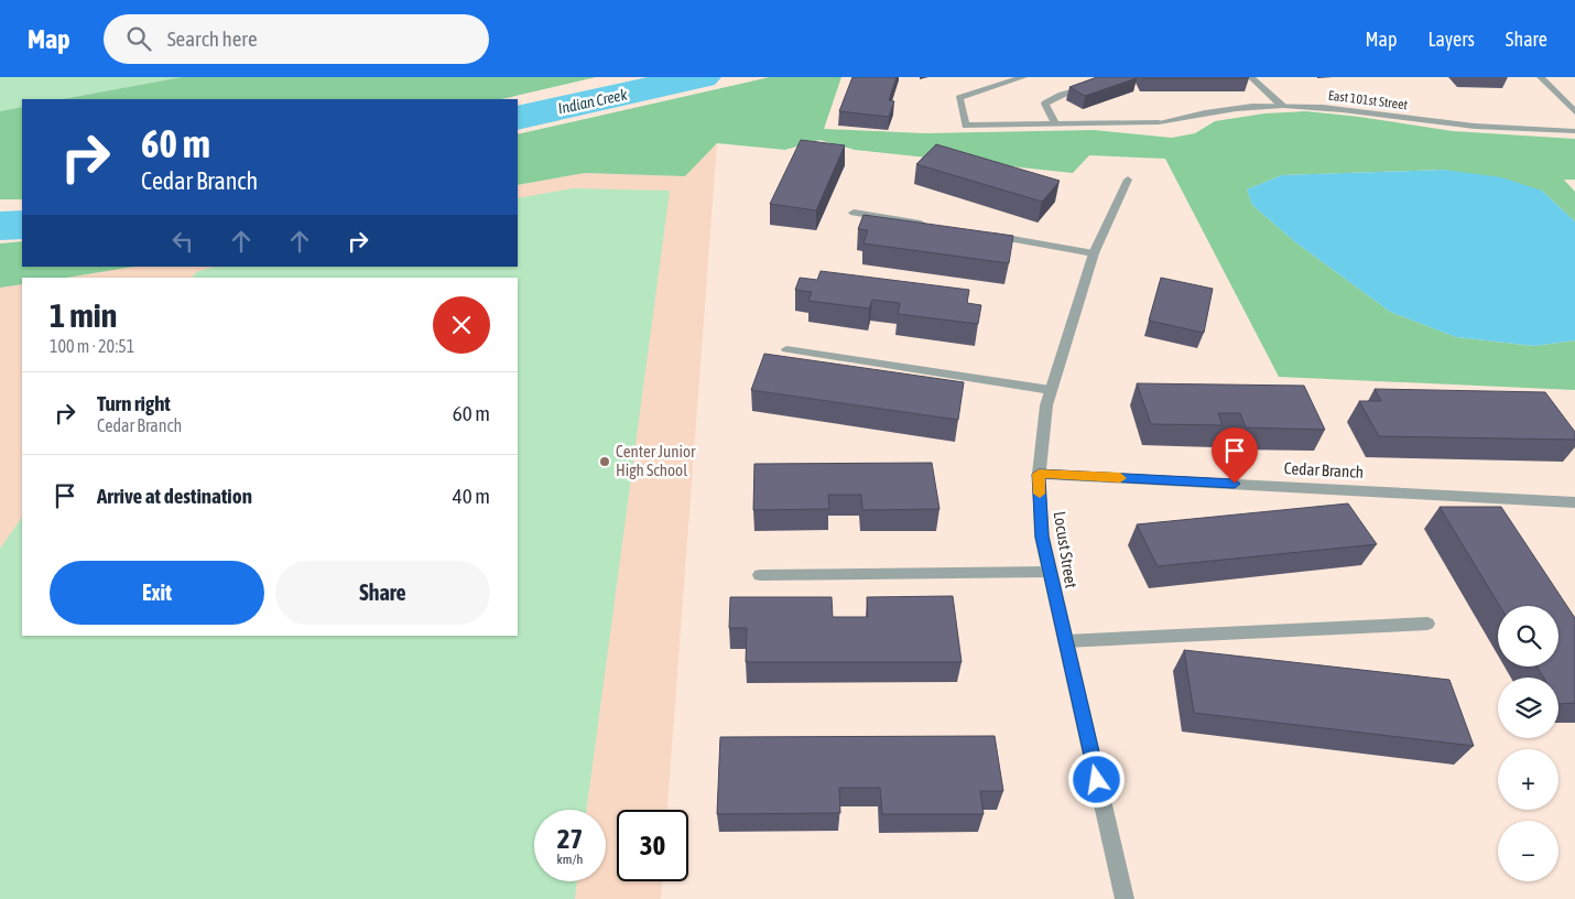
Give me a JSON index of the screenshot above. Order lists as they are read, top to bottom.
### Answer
{
  "streets": {
    "street": ["East 101st Street", "Cedar Branch", "Locust Street"]
  },
  "crossings": [
    ["Cedar Branch", "Locust Street"]
  ],
  "water": ["Indian Creek"],
  "places": ["Center Junior High School"],
  "page": {
    "header": "Map",
    "search": "Search here",
    "nav": ["Map", "Layers", "Share"],
    "turn": ["60 m", "Cedar Branch"],
    "heading": ["1 min", "100 m · 20:51"],
    "list": [
      {
        "name": "Turn right",
        "note": "Cedar Branch",
        "value": "60 m"
      },
      {
        "name": "Arrive at destination",
        "value": "40 m"
      }
    ],
    "buttons": ["Exit", "Share"],
    "map_buttons": ["+", "−"],
    "speed": "27 km/h",
    "limit": "30"
  }
}
